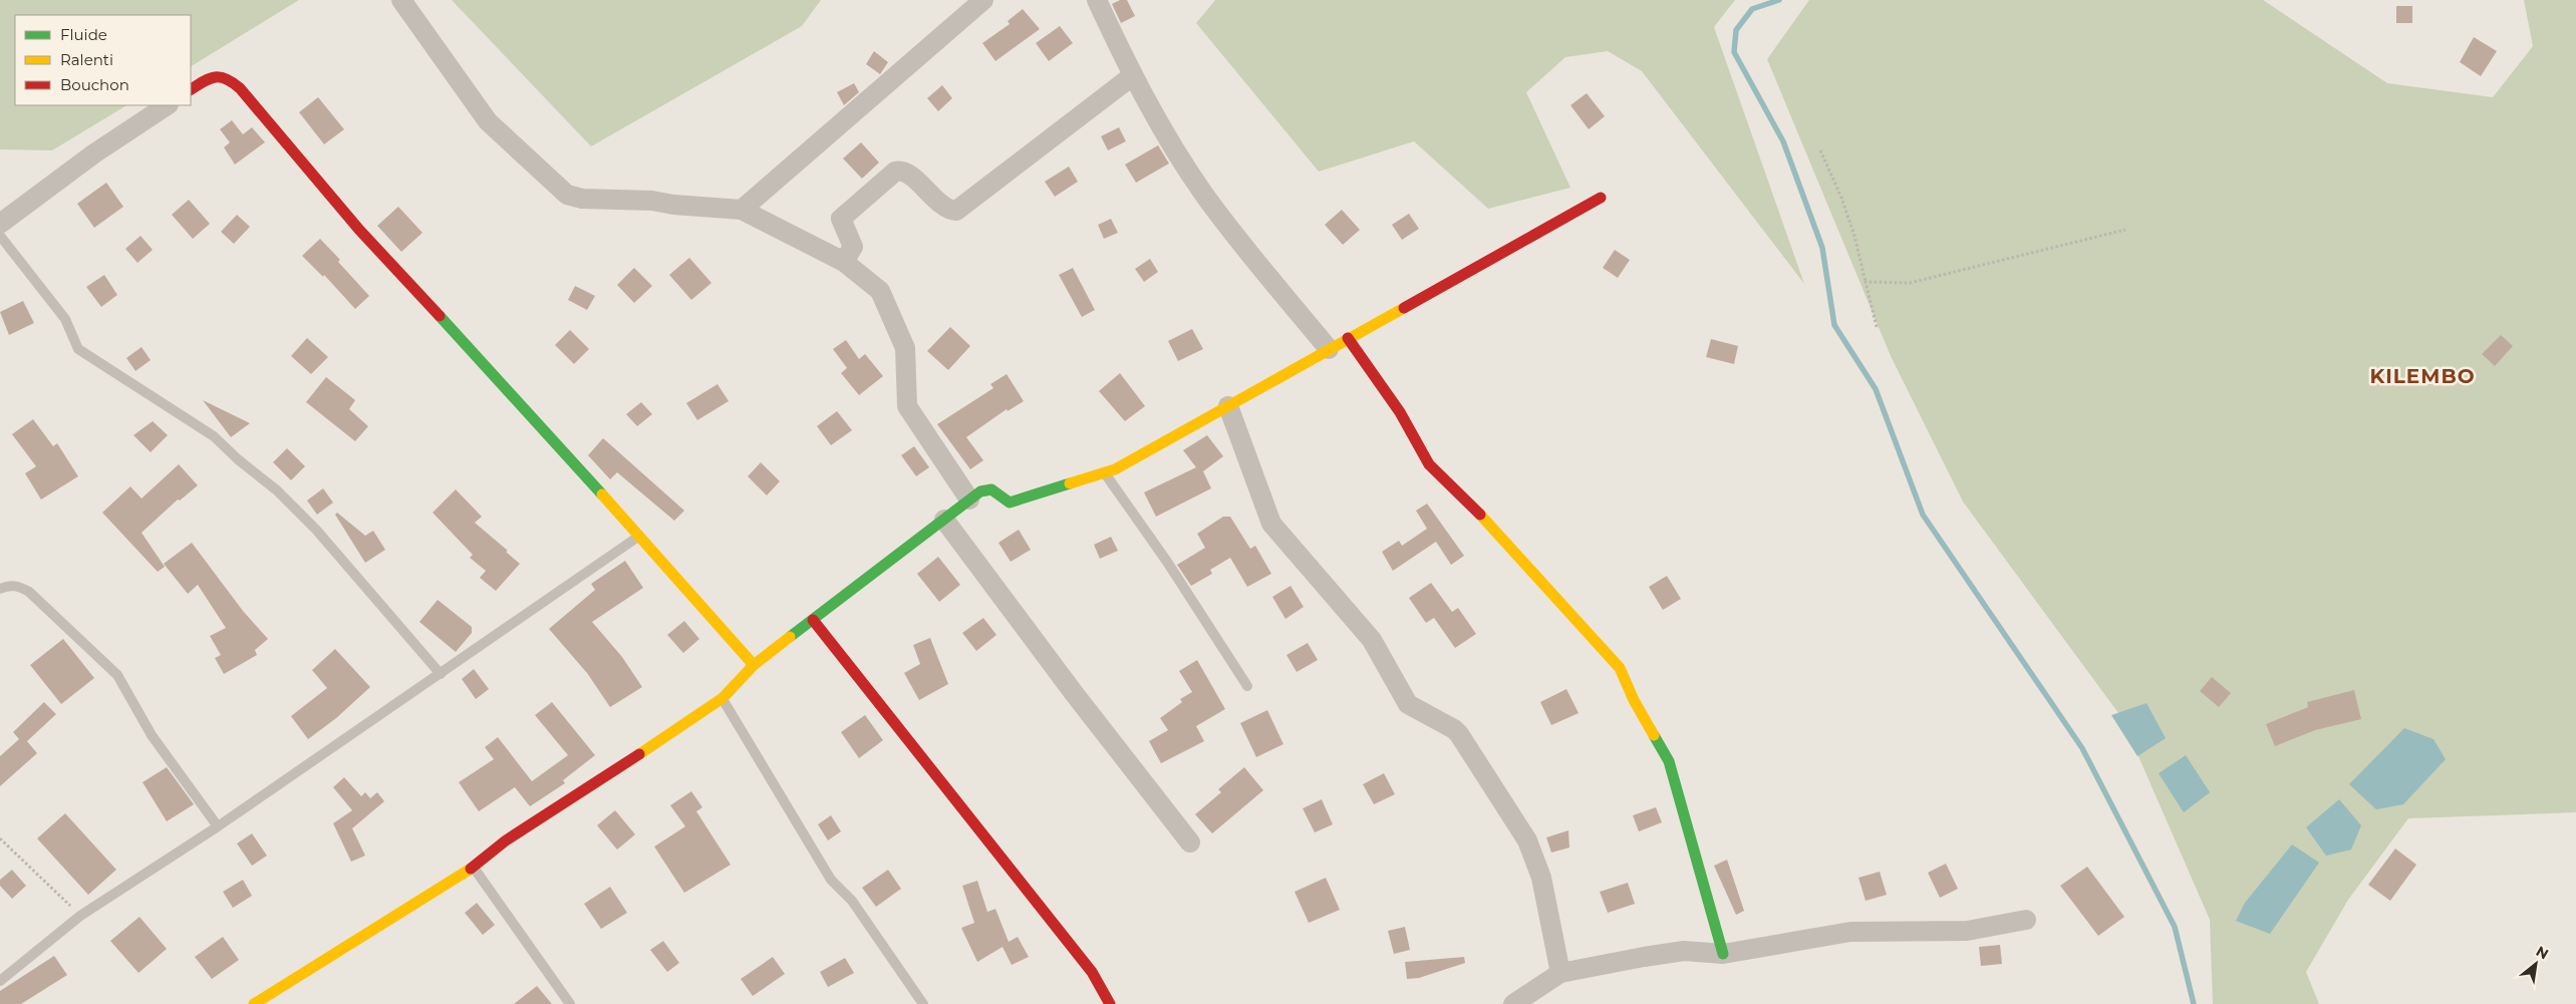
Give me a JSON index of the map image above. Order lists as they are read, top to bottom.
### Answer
{
  "districts": ["KILEMBO"],
  "legend": ["Fluide", "Ralenti", "Bouchon"],
  "north": "top right"
}
